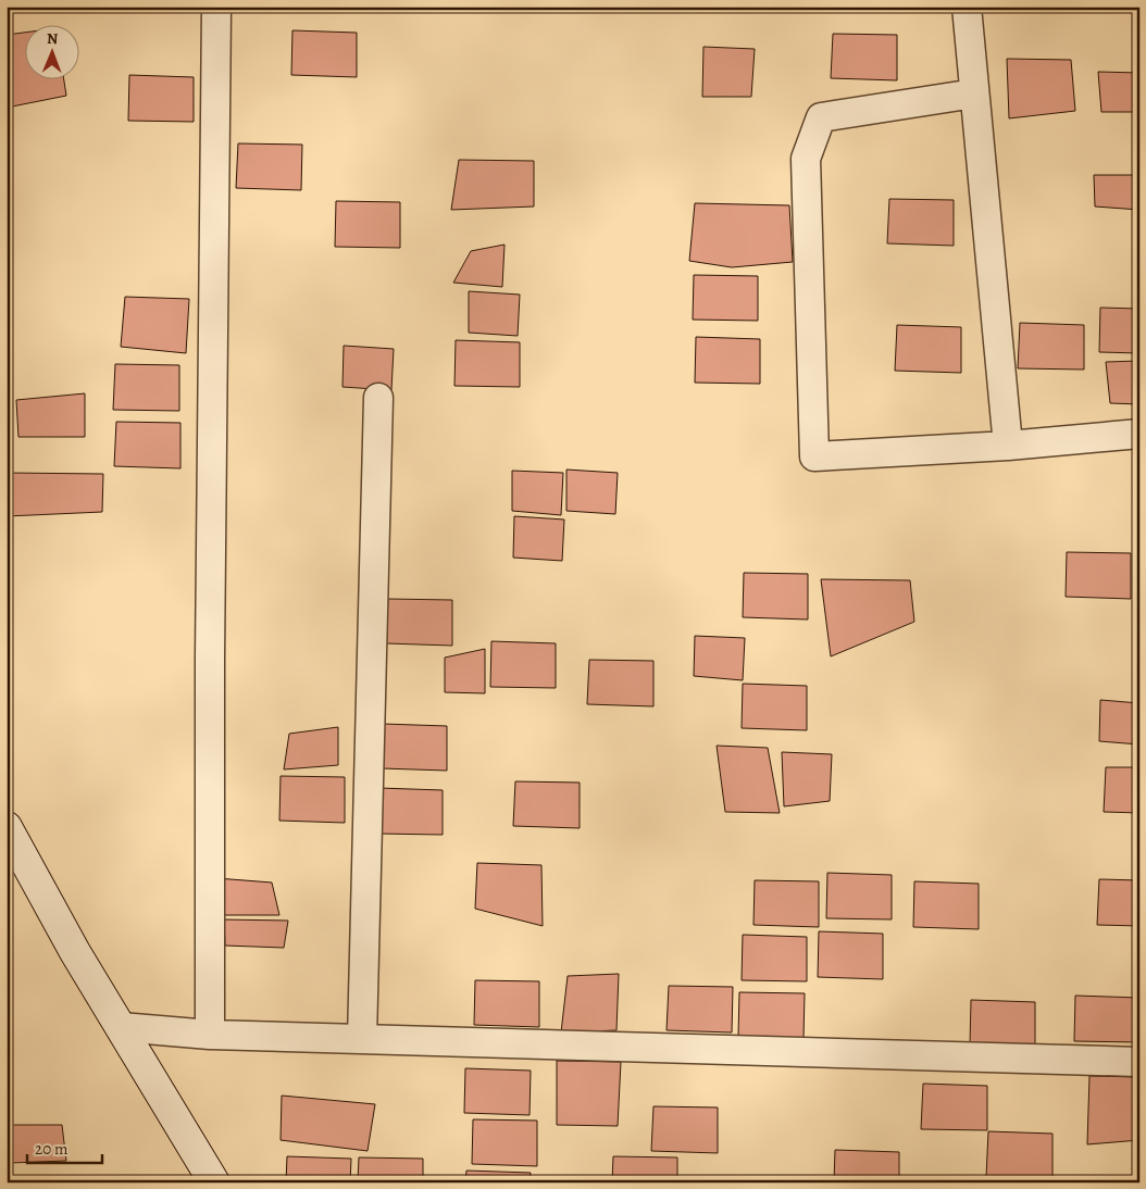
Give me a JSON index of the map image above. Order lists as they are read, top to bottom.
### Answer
{
  "scale_bar": "20 m",
  "north": "top"
}
